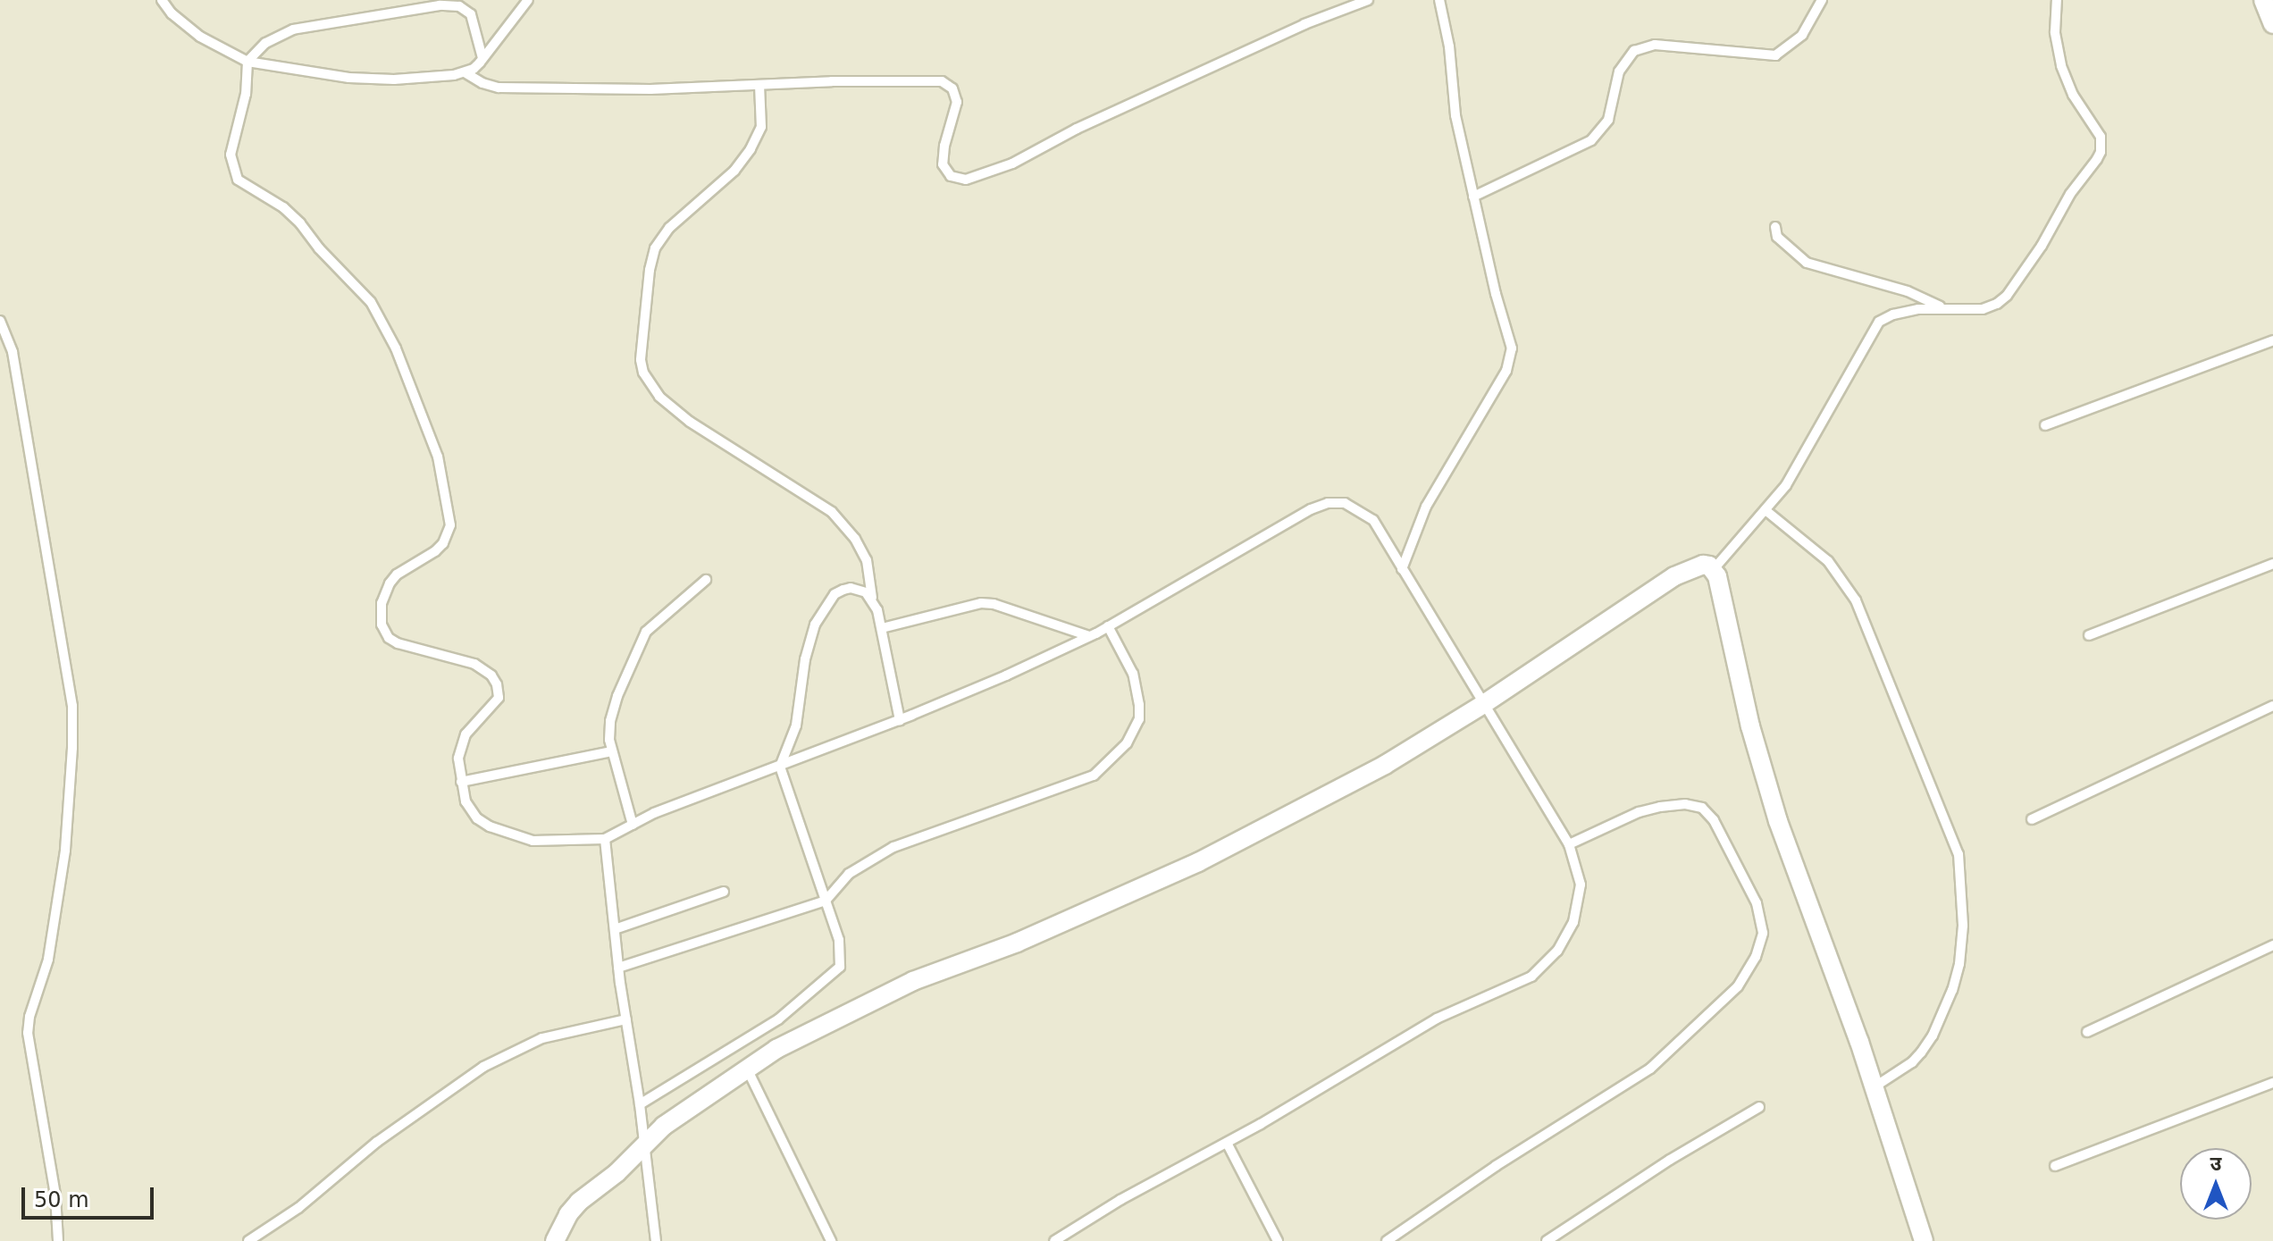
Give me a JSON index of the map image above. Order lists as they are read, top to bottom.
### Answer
{
  "scale_bar": "50 m",
  "north": "top"
}
